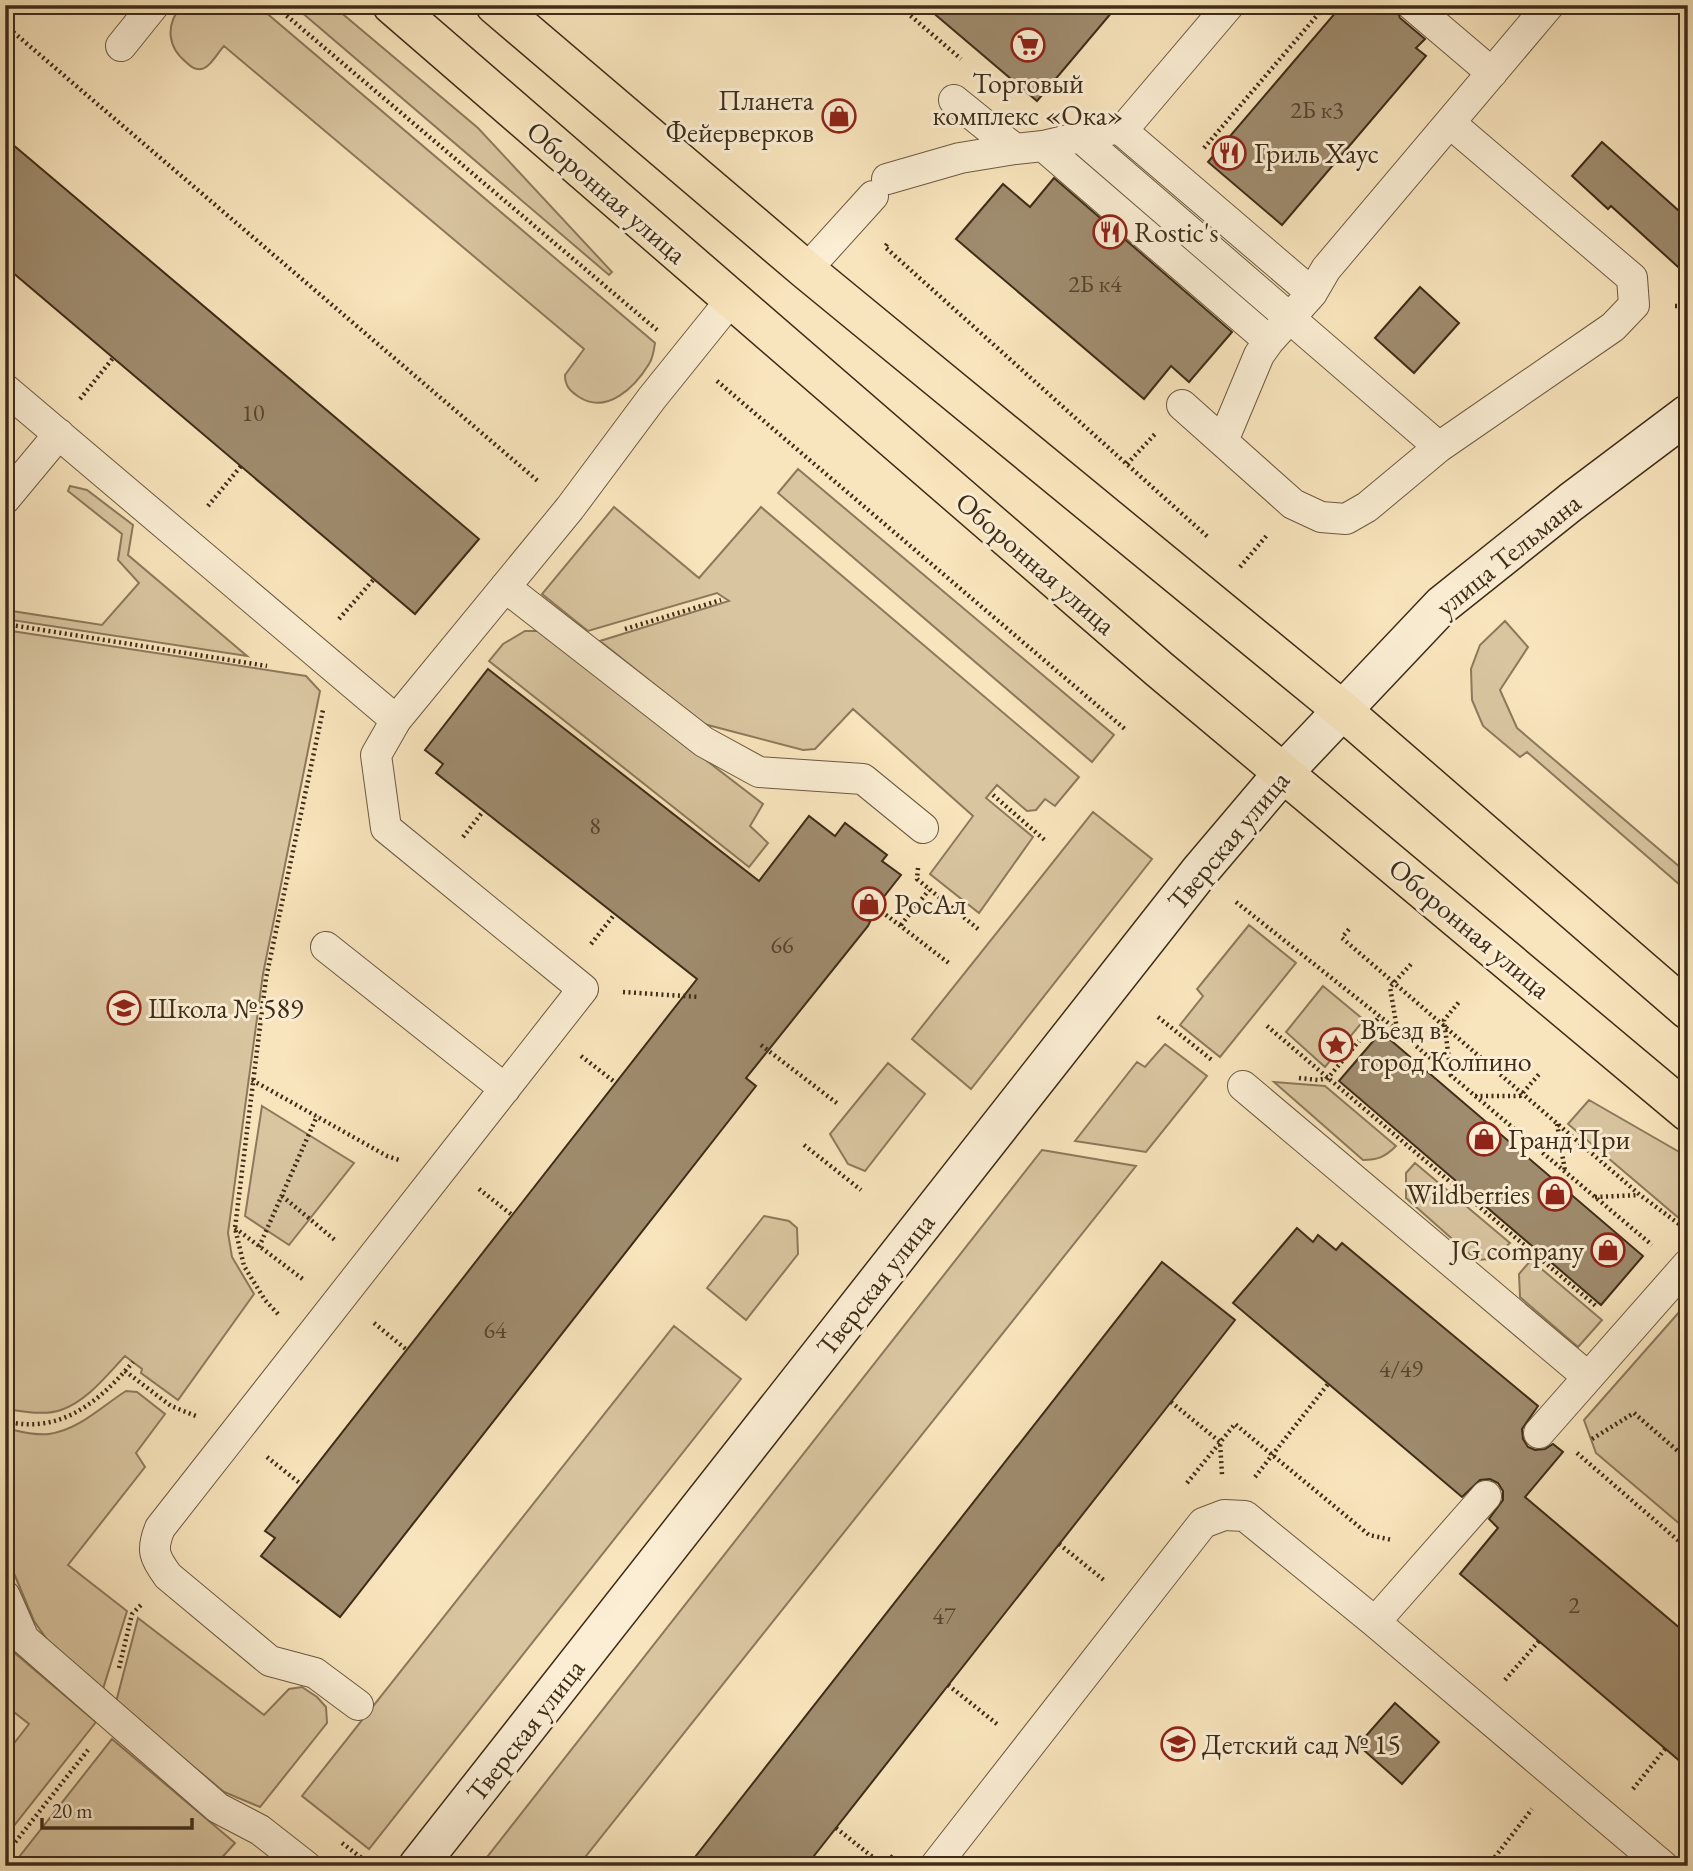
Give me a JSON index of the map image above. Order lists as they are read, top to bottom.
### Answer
{
  "streets": {
    "main road": ["Оборонная улица", "улица Тельмана", "Тверская улица"]
  },
  "crossings": [
    ["Оборонная улица", "Тверская улица"],
    ["улица Тельмана", "Тверская улица"]
  ],
  "places": {
    "supermarket": ["Торговый комплекс «Ока»"],
    "shop": [
      "Планета Фейерверков",
      "РосАл",
      "Гранд При",
      "Wildberries",
      "JG company"
    ],
    "restaurant": ["Гриль Хаус", "Rostic's"],
    "school or university": ["Школа № 589", "Детский сад № 15"],
    "place": ["Въезд в город Колпино"]
  },
  "house_numbers": [
    "2Б к3",
    "2Б к4",
    "10",
    "8",
    "66",
    "64",
    "4/49",
    "2",
    "47"
  ],
  "scale_bar": "20 m"
}
